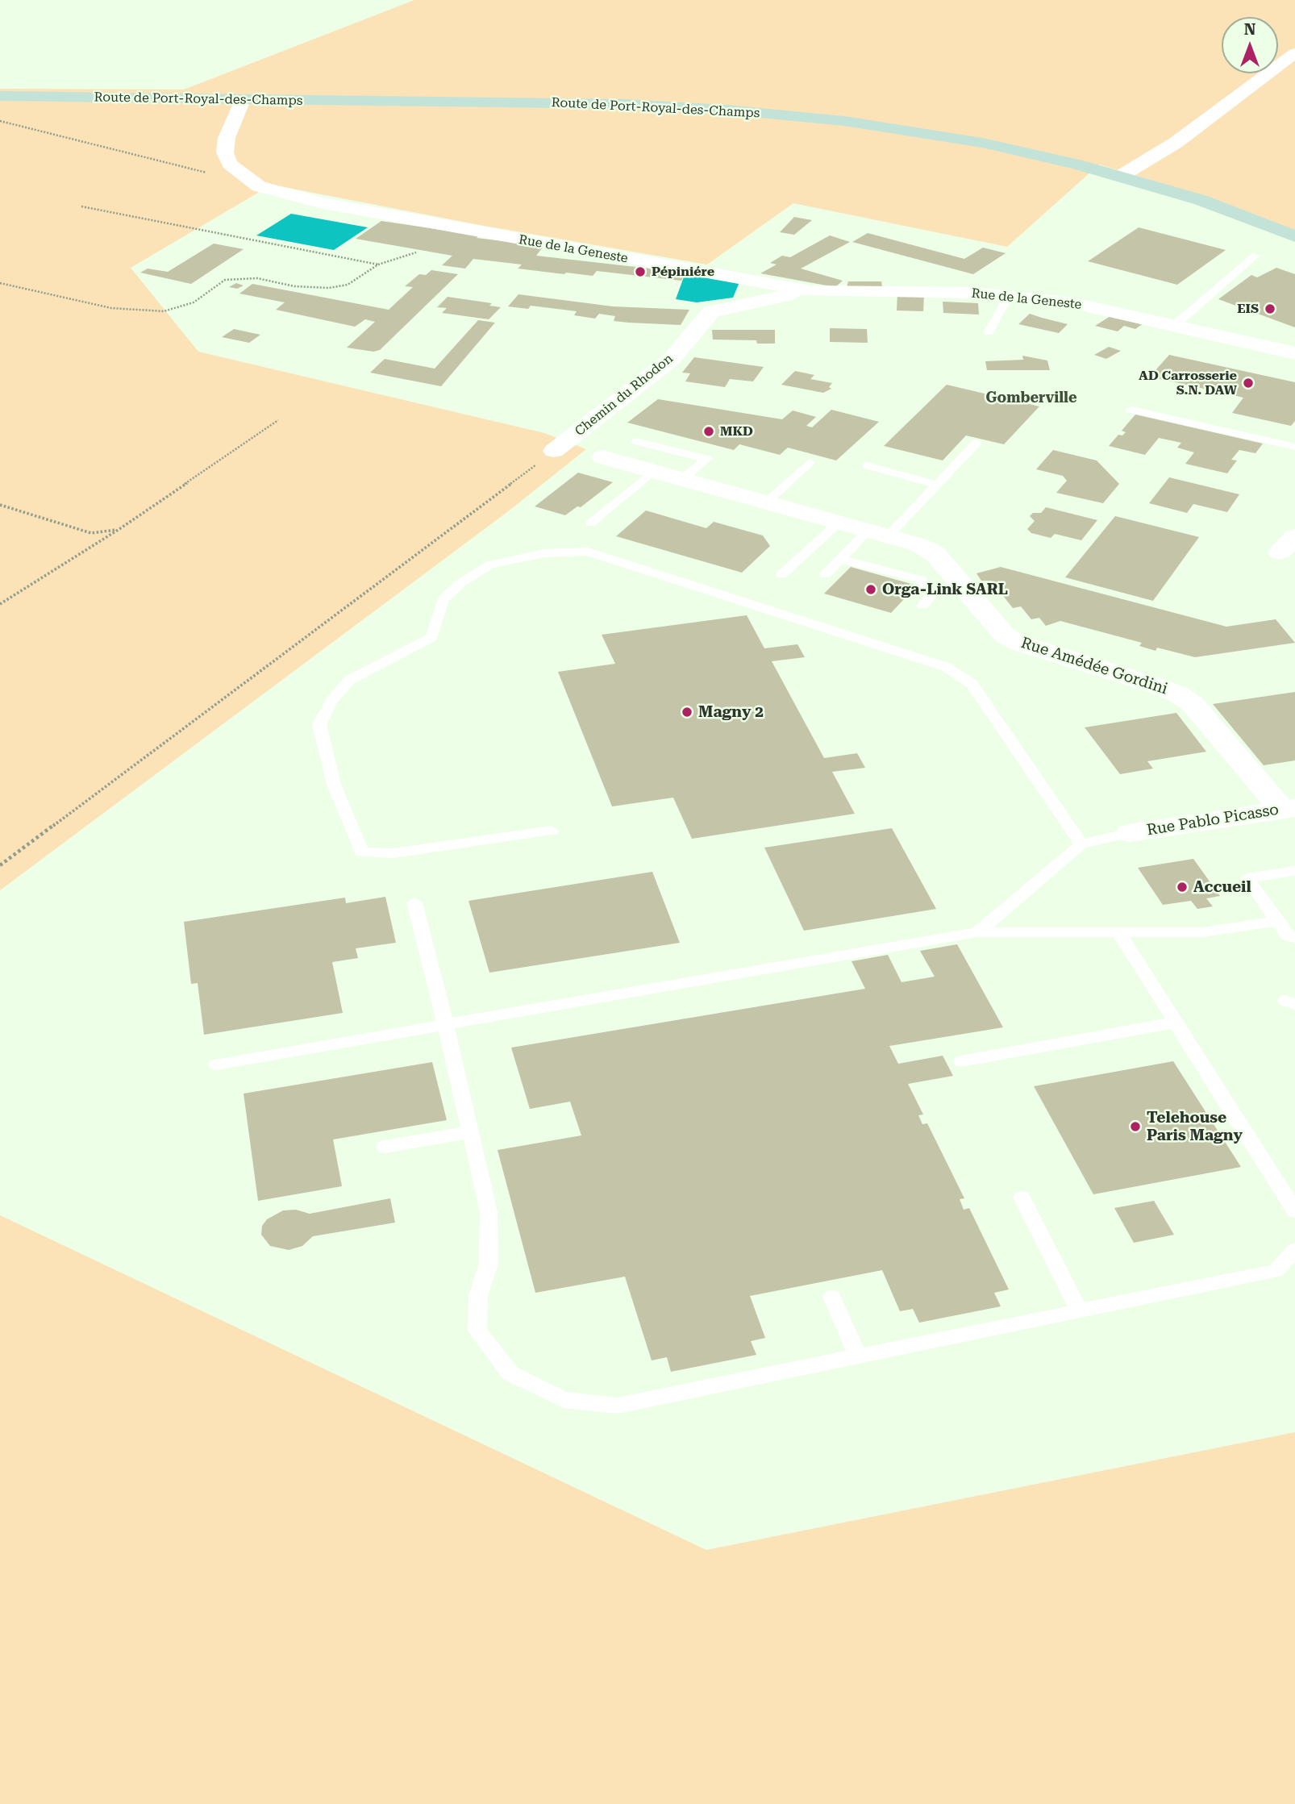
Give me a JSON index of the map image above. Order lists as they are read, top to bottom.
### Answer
{
  "streets": {
    "main road": ["Route de Port-Royal-des-Champs"],
    "street": [
      "Rue de la Geneste",
      "Chemin du Rhodon",
      "Rue Amédée Gordini",
      "Rue Pablo Picasso"
    ]
  },
  "crossings": [
    ["Route de Port-Royal-des-Champs", "Rue de la Geneste"],
    ["Rue de la Geneste", "Chemin du Rhodon"],
    ["Rue Amédée Gordini", "Rue Pablo Picasso"]
  ],
  "districts": ["Gomberville"],
  "places": [
    "Pépiniére",
    "EIS",
    "AD Carrosserie S.N. DAW",
    "MKD",
    "Orga-Link SARL",
    "Magny 2",
    "Accueil",
    "Telehouse Paris Magny"
  ],
  "north": "top"
}
